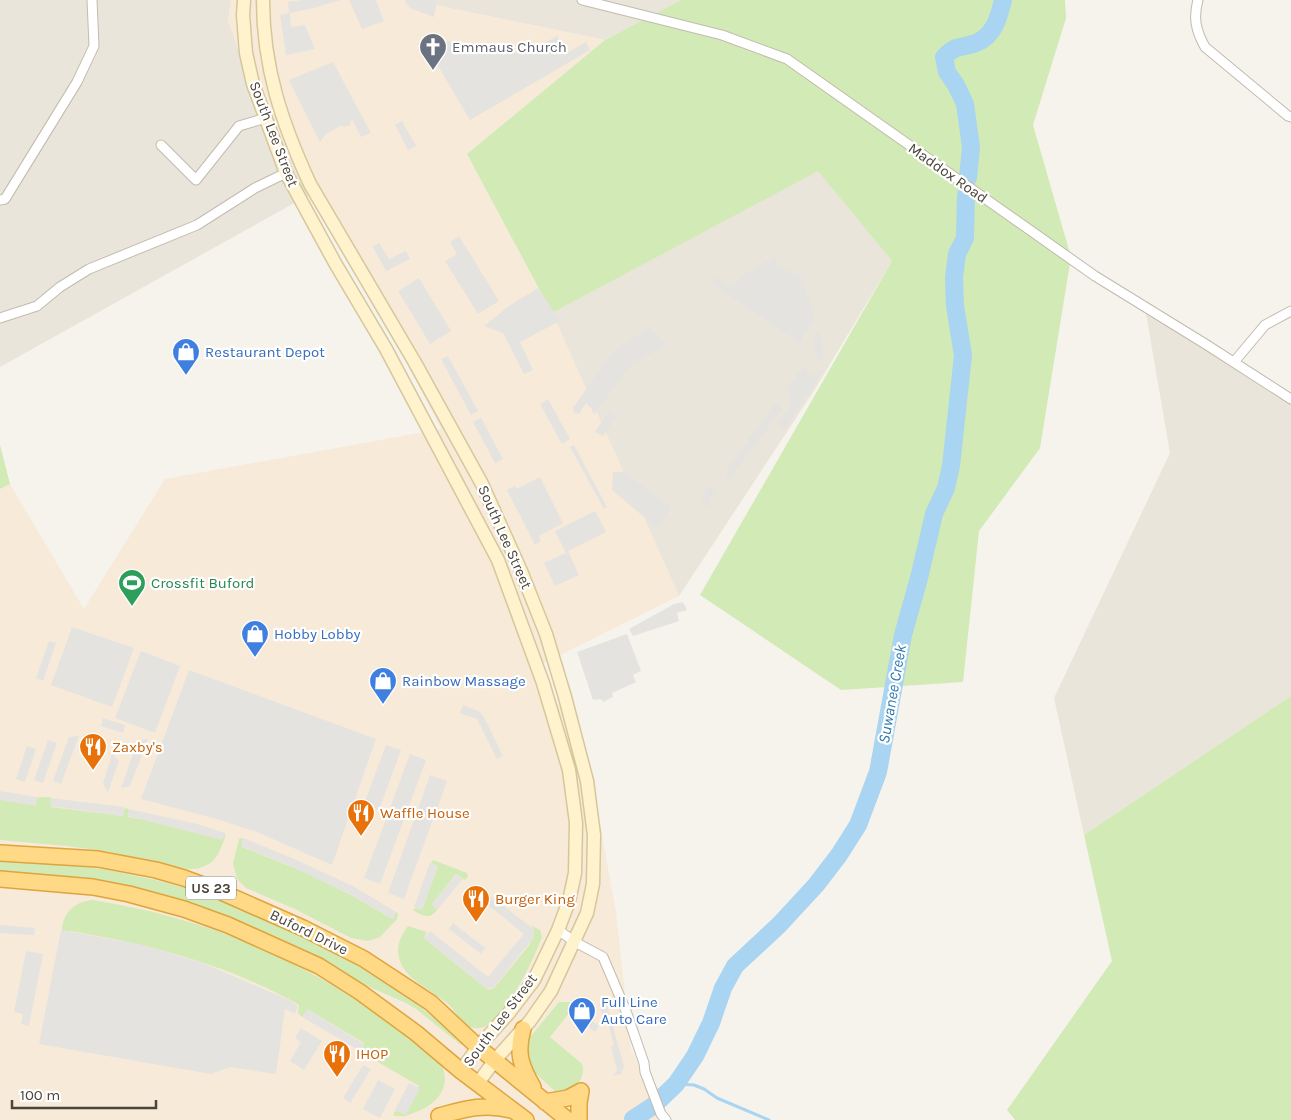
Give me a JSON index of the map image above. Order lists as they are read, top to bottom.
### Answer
{
  "streets": {
    "highway": ["US 23", "Buford Drive"],
    "main road": ["South Lee Street"],
    "street": ["Maddox Road"]
  },
  "crossings": [
    ["South Lee Street", "Buford Drive"]
  ],
  "water": ["Suwanee Creek"],
  "places": {
    "church": ["Emmaus Church"],
    "shop": [
      "Restaurant Depot",
      "Hobby Lobby",
      "Rainbow Massage",
      "Full Line Auto Care"
    ],
    "sports": ["Crossfit Buford"],
    "restaurant": [
      "Zaxby's",
      "Waffle House",
      "Burger King",
      "IHOP"
    ]
  },
  "scale_bar": "100 m"
}
